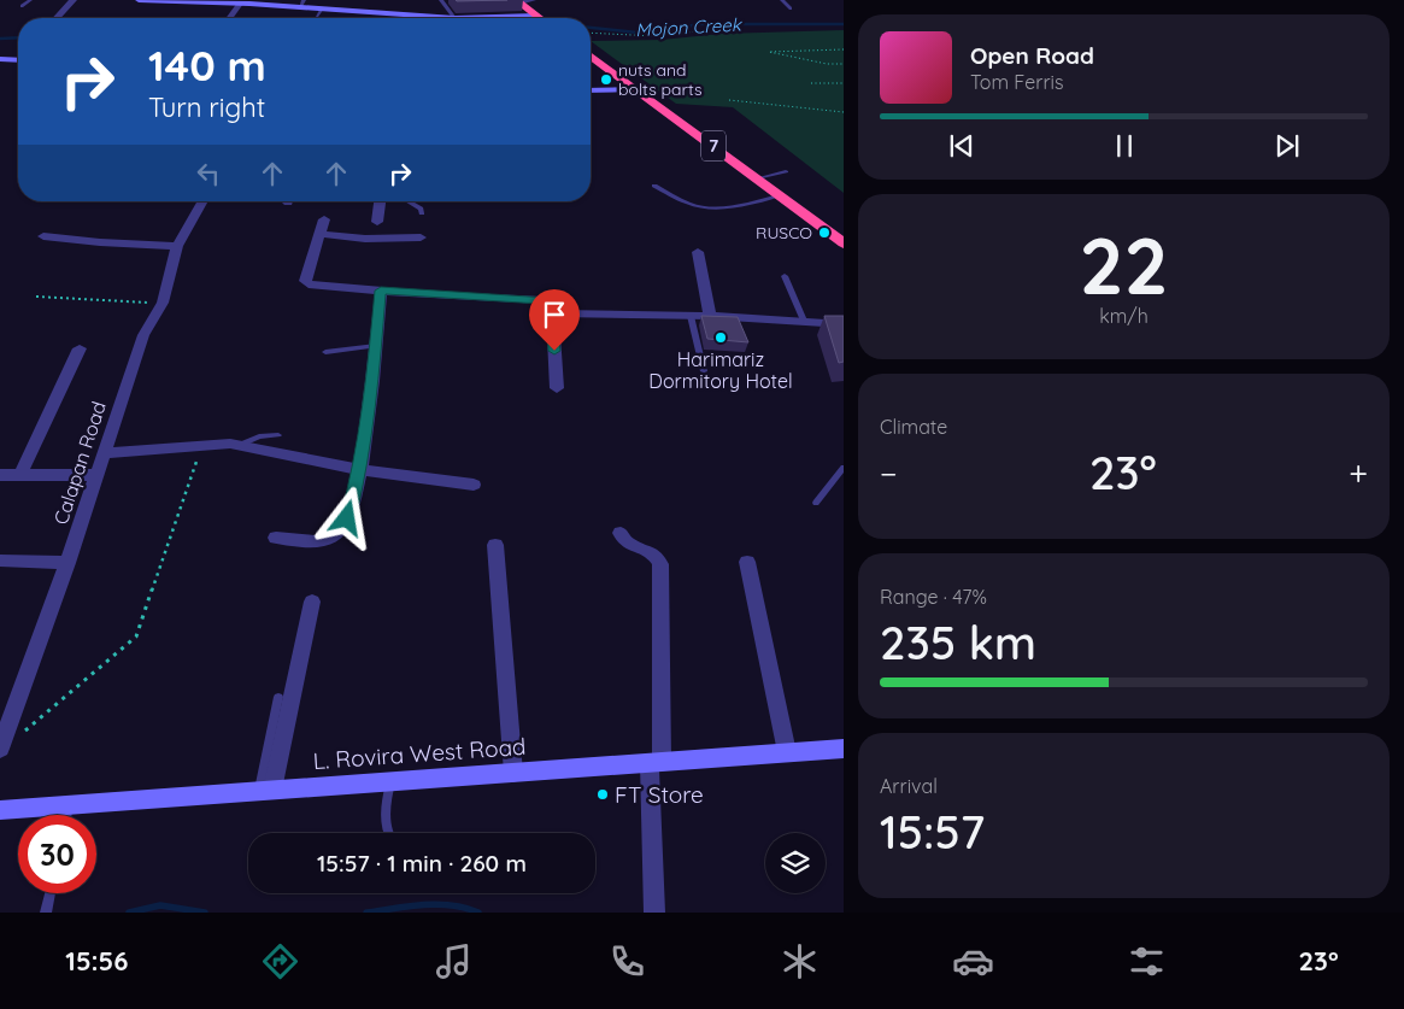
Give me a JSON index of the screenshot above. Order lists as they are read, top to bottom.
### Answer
{
  "streets": {
    "highway": ["7"],
    "street": ["Calapan Road", "L. Rovira West Road"]
  },
  "water": ["Mojon Creek"],
  "places": [
    "nuts and bolts parts",
    "RUSCO",
    "Harimariz Dormitory Hotel",
    "FT Store"
  ],
  "page": {
    "turn": ["140 m", "Turn right"],
    "song": ["Open Road", "Tom Ferris"],
    "tile": [
      ["22", "km/h"],
      "Climate",
      ["Range · 47%", "235 km"],
      ["Arrival", "15:57"]
    ],
    "heat": ["−", "23°", "+"],
    "limit": "30",
    "trip": "15:57 · 1 min · 260 m",
    "tabs": ["15:56", "23°"]
  }
}
